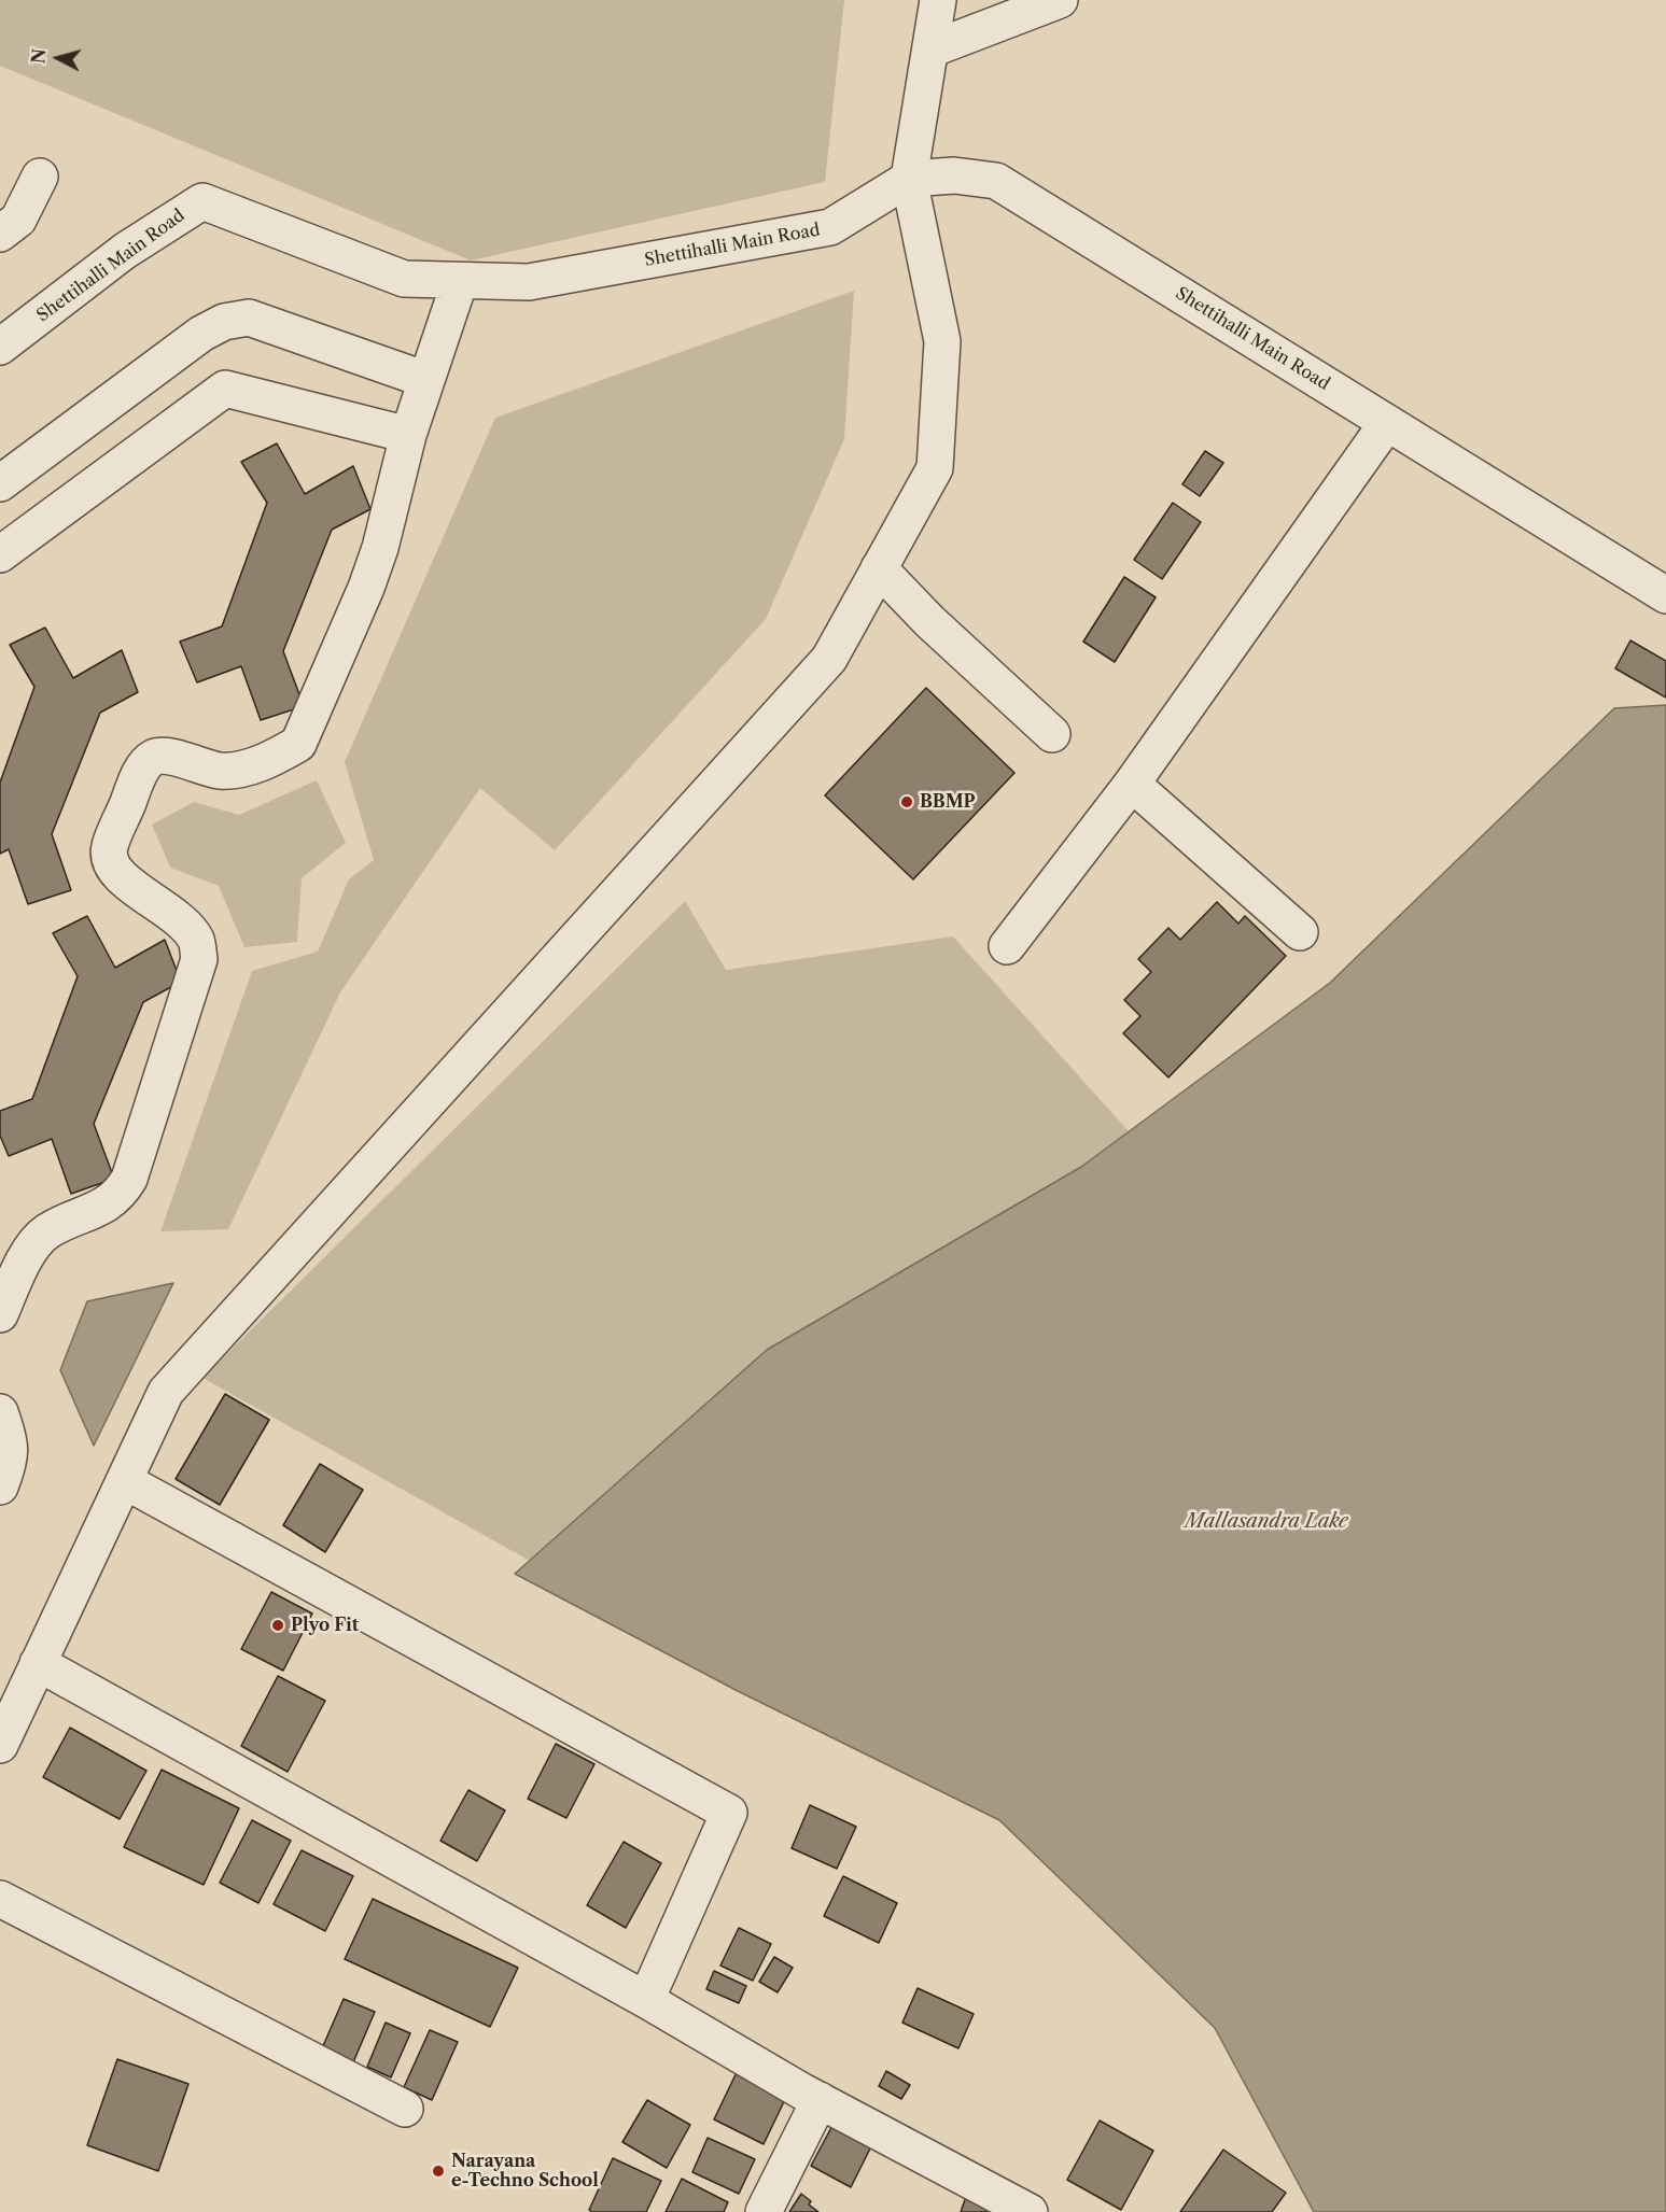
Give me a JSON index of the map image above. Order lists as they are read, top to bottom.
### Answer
{
  "streets": {
    "street": ["Shettihalli Main Road"]
  },
  "water": ["Mallasandra Lake"],
  "places": ["BBMP", "Plyo Fit", "Narayana e-Techno School"],
  "north": "left"
}
